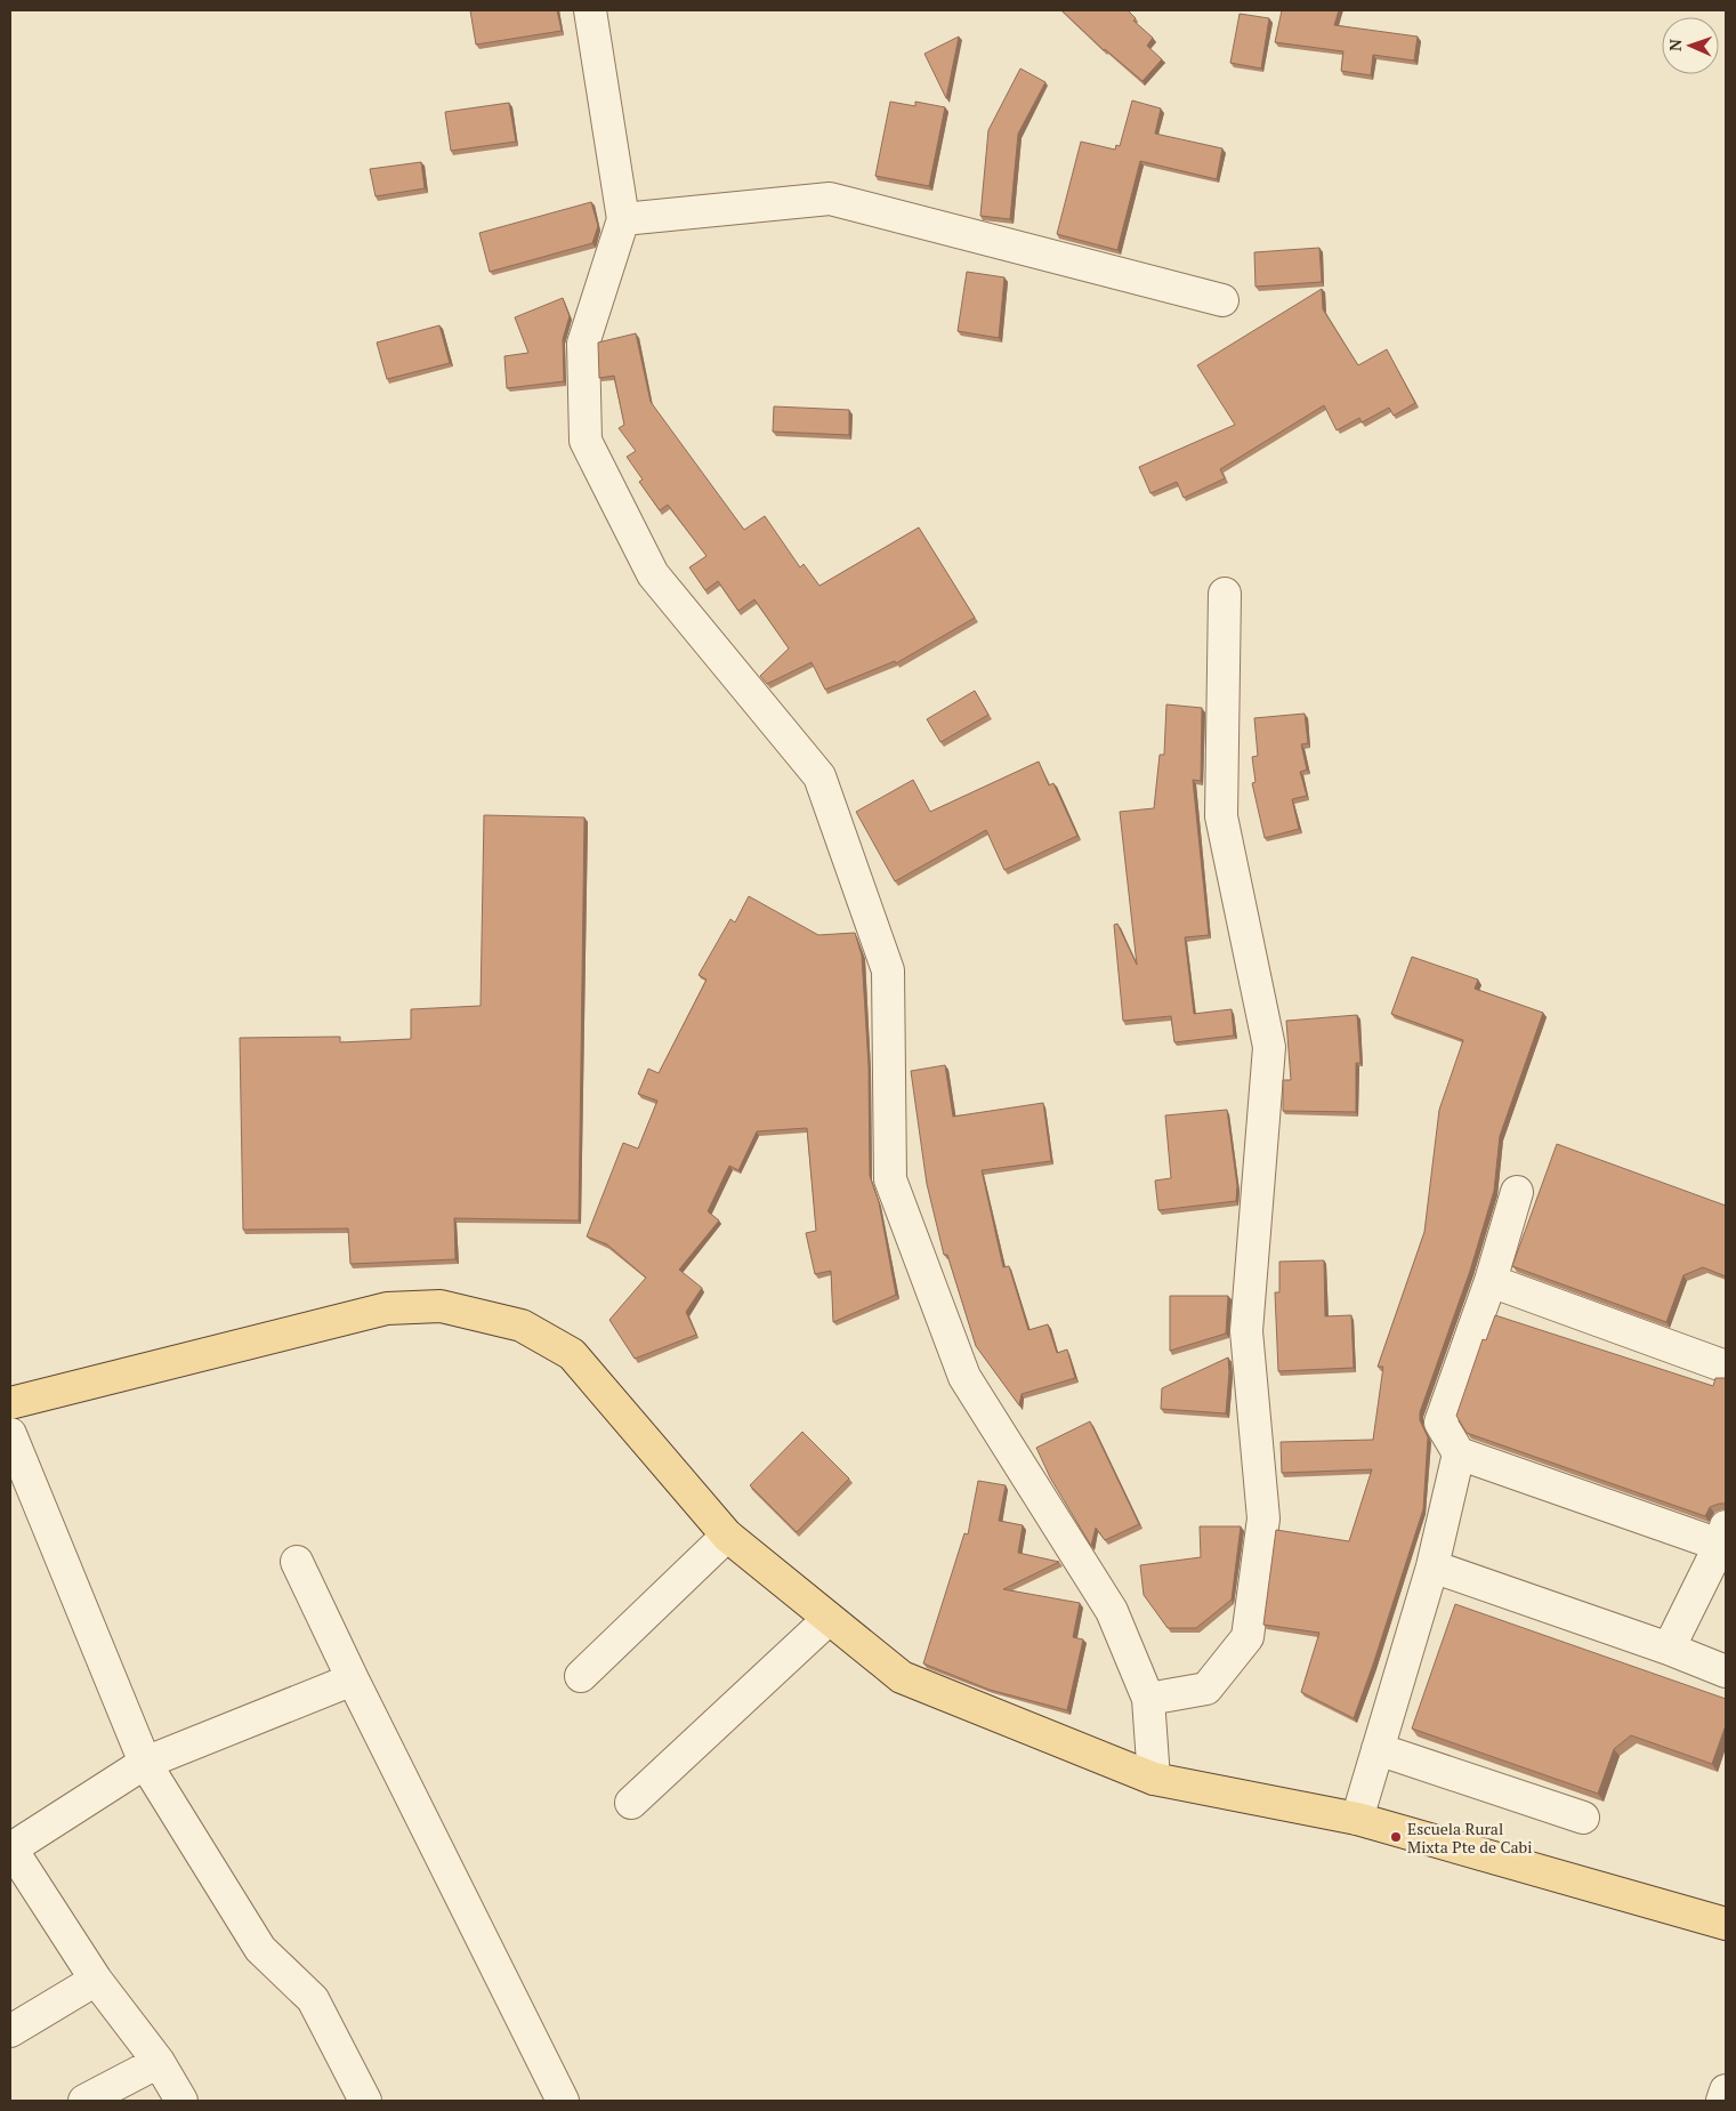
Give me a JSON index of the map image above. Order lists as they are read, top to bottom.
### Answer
{
  "places": ["Escuela Rural Mixta Pte de Cabi"],
  "north": "left"
}
